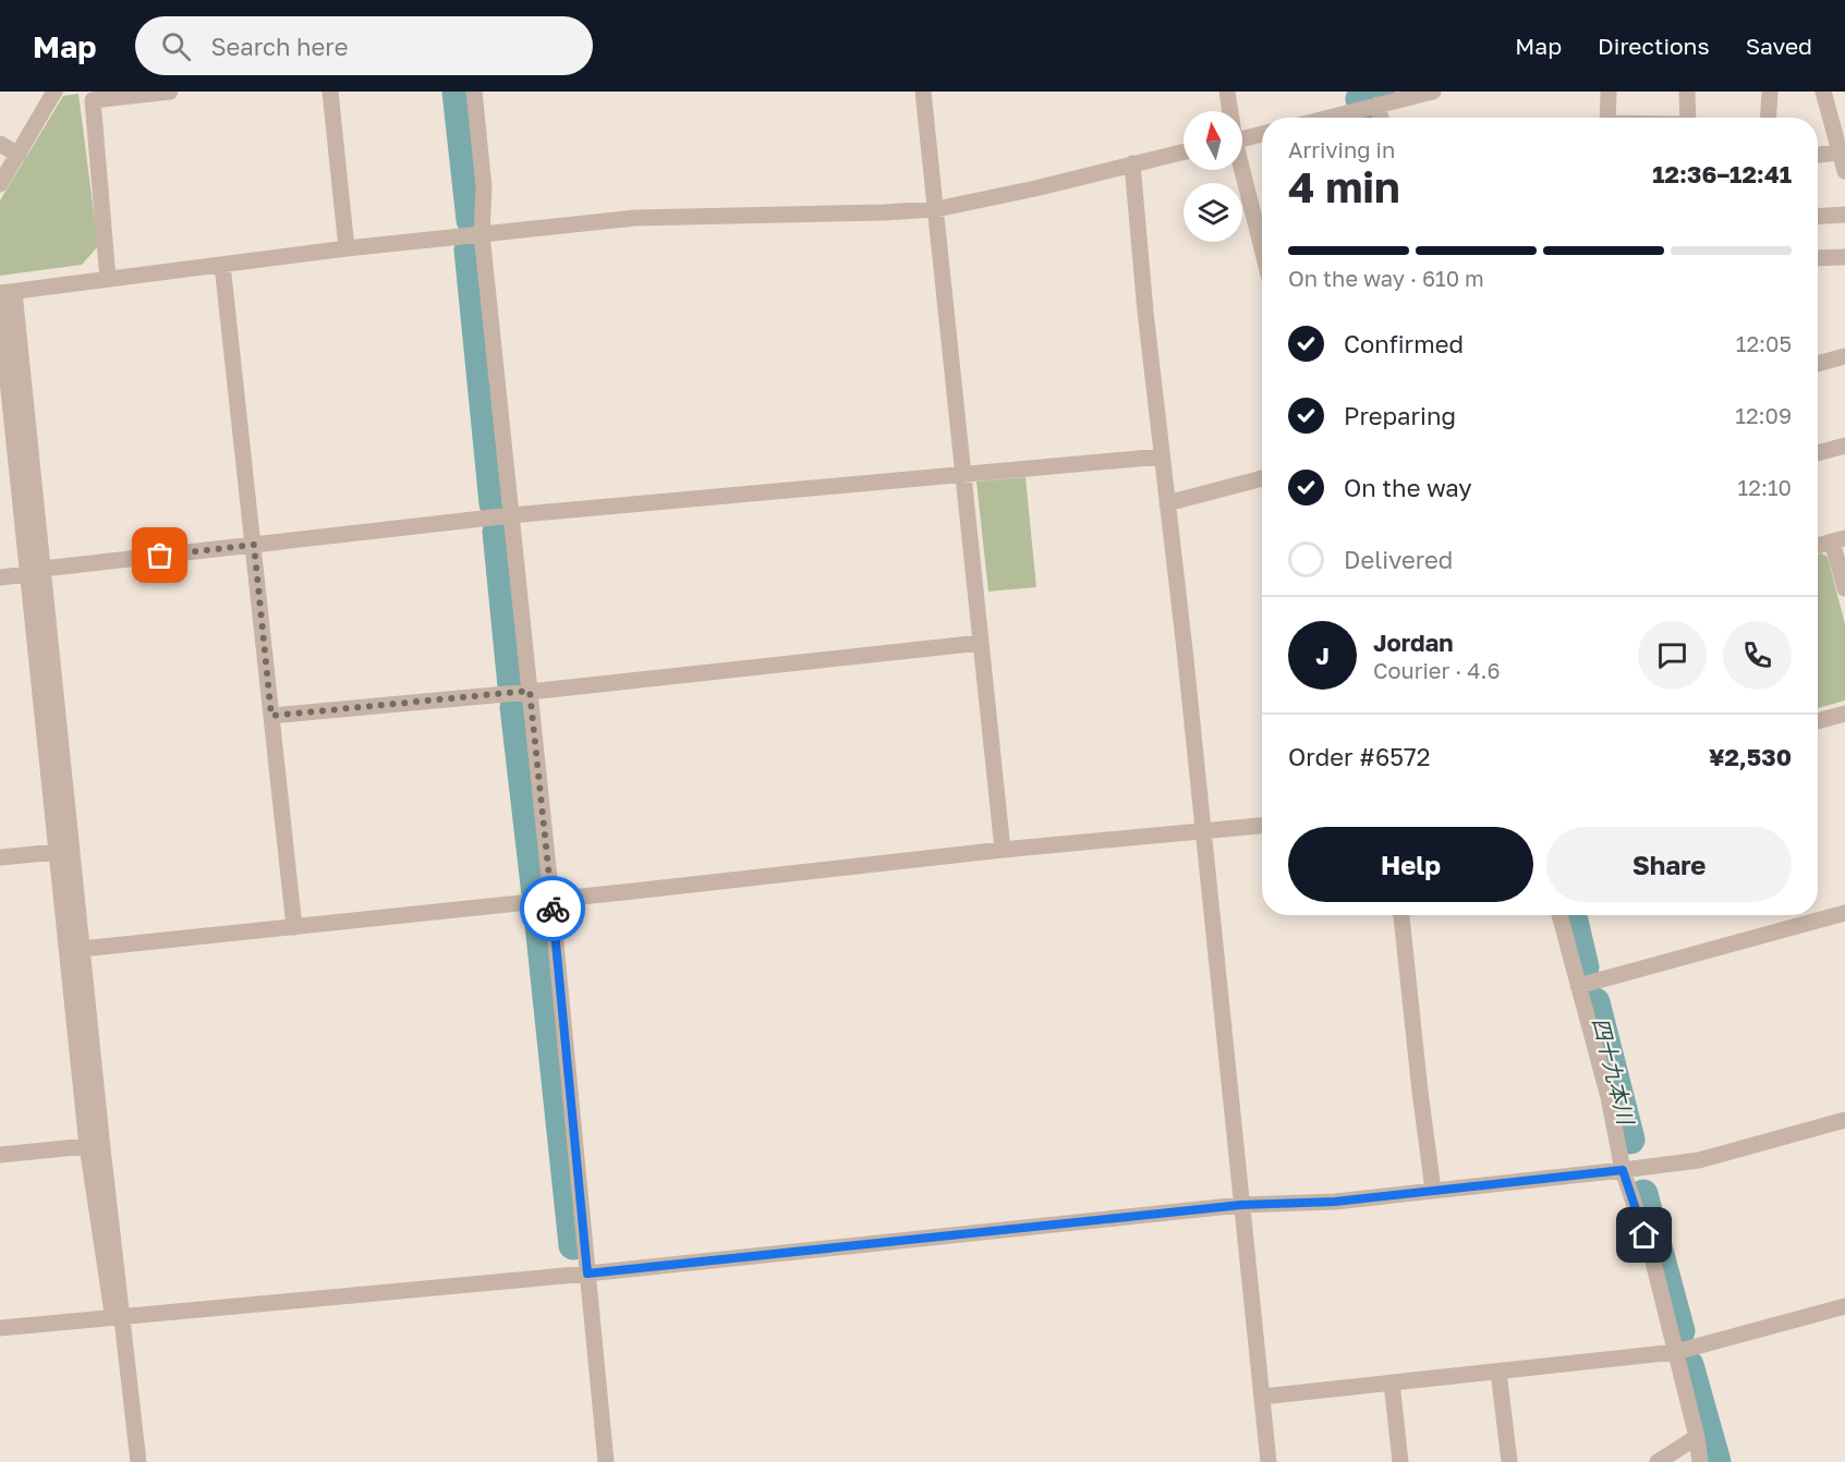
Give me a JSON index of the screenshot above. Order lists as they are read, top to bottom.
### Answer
{
  "water": ["四十九本川"],
  "north": "top",
  "page": {
    "header": "Map",
    "search": "Search here",
    "nav": ["Map", "Directions", "Saved"],
    "heading": ["4 min", "Arriving in", "12:36–12:41"],
    "panel": [
      "Jordan",
      "Courier · 4.6",
      "Order #6572",
      "¥2,530"
    ],
    "bar": "On the way · 610 m",
    "list": [
      ["Confirmed", "12:05"],
      ["Preparing", "12:09"],
      ["On the way", "12:10"],
      "Delivered"
    ],
    "round": "J",
    "buttons": ["Help", "Share"]
  }
}
